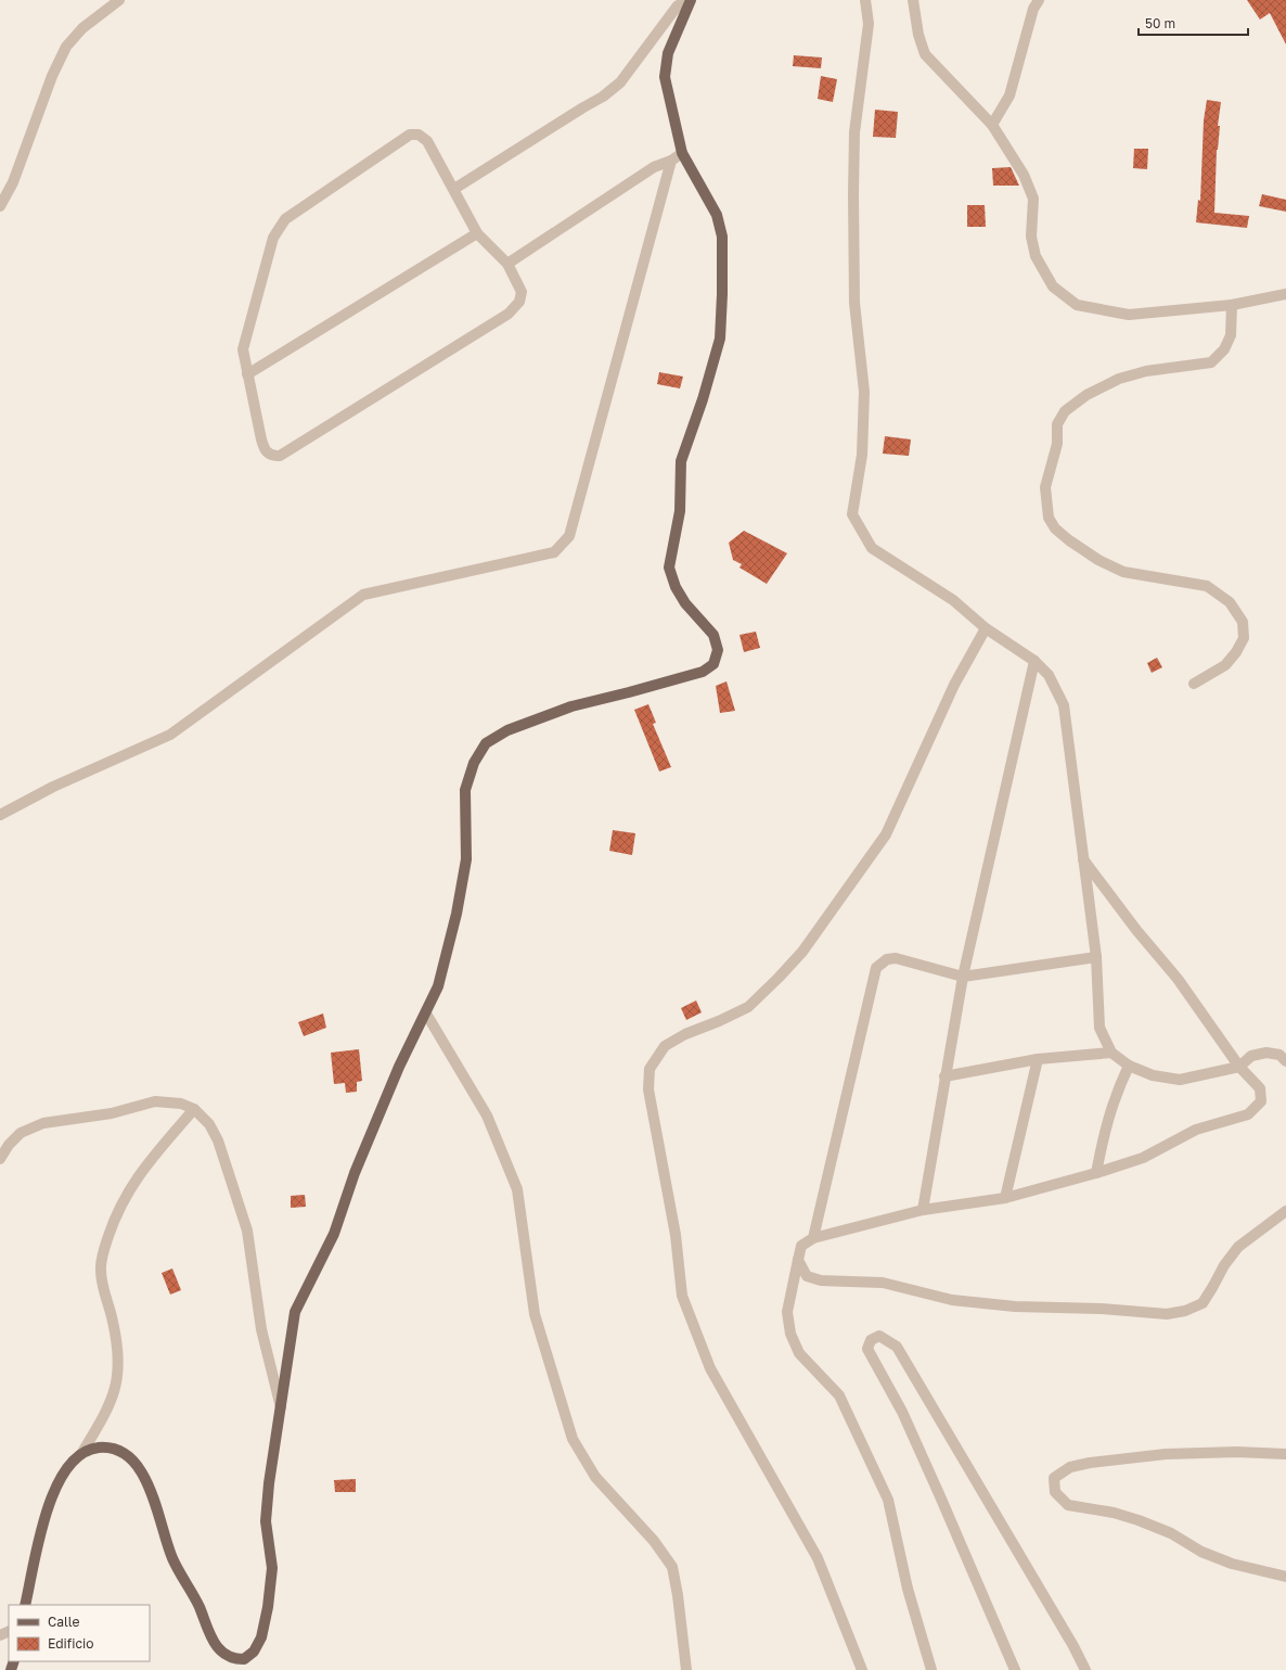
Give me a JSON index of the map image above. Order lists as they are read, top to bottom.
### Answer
{
  "legend": ["Calle", "Edificio"],
  "scale_bar": "50 m"
}
